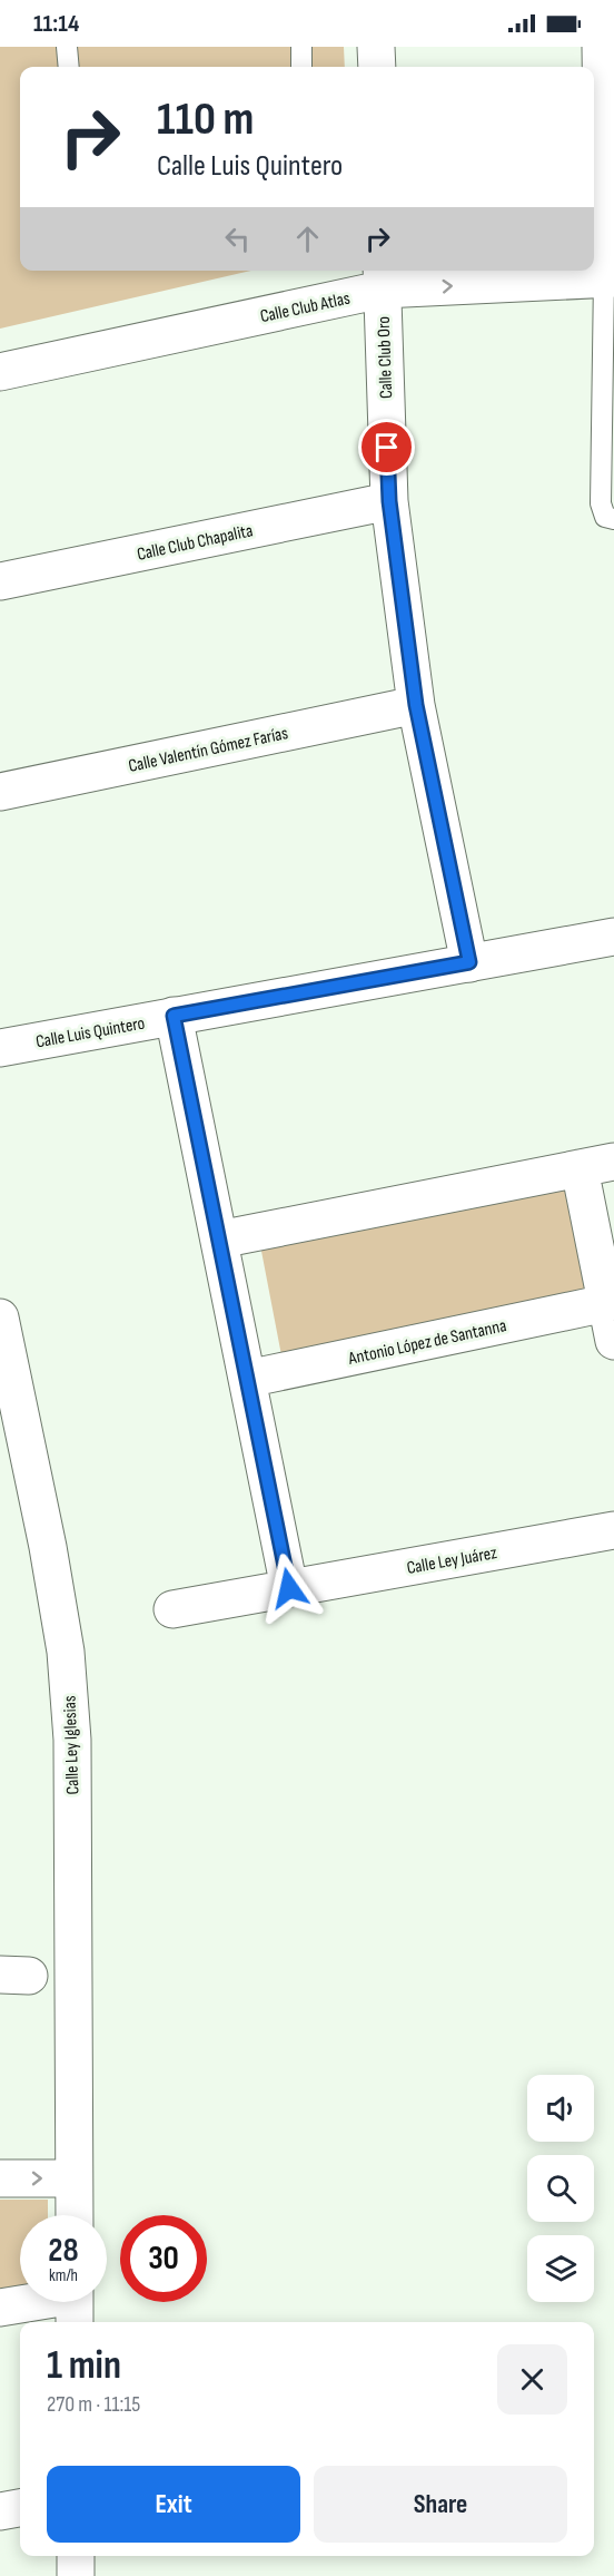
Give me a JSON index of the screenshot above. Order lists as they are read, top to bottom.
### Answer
{
  "streets": {
    "street": [
      "Calle Club Atlas",
      "Calle Club Oro",
      "Calle Club Chapalita",
      "Calle Valentín Gómez Farías",
      "Calle Luis Quintero",
      "Antonio López de Santanna",
      "Calle Ley Juárez",
      "Calle Ley Iglesias"
    ]
  },
  "crossings": [
    ["Calle Club Atlas", "Calle Club Oro"],
    ["Calle Club Oro", "Calle Club Chapalita"],
    ["Calle Club Oro", "Calle Valentín Gómez Farías"],
    ["Calle Club Oro", "Calle Luis Quintero"]
  ],
  "one_way": ["Calle Club Atlas"],
  "page": {
    "status": "11:14",
    "turn": ["110 m", "Calle Luis Quintero"],
    "speed": "28 km/h",
    "limit": "30",
    "heading": ["1 min", "270 m · 11:15"],
    "buttons": ["Exit", "Share"]
  }
}
